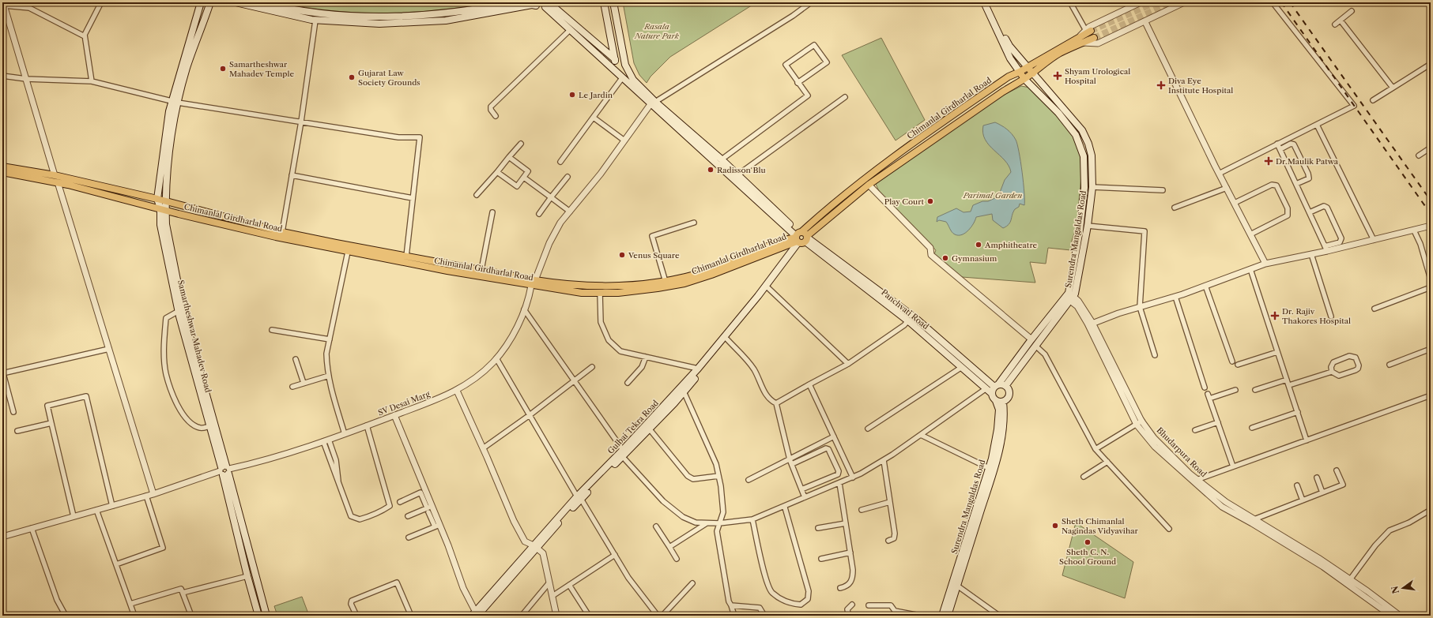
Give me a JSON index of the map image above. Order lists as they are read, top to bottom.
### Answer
{
  "streets": {
    "main road": [
      "Chimanlal Girdharlal Road",
      "Surendra Mangaldas Road",
      "Panchvati Road",
      "Samartheshwar Mahadev Road",
      "Gulbai Tekra Road"
    ],
    "street": ["SV Desai Marg", "Bhudarpura Road"]
  },
  "crossings": [
    ["Chimanlal Girdharlal Road", "Surendra Mangaldas Road"],
    ["Chimanlal Girdharlal Road", "Panchvati Road"],
    ["Chimanlal Girdharlal Road", "Samartheshwar Mahadev Road"],
    ["Chimanlal Girdharlal Road", "SV Desai Marg"],
    ["Chimanlal Girdharlal Road", "Gulbai Tekra Road"],
    ["Surendra Mangaldas Road", "Panchvati Road"],
    ["Surendra Mangaldas Road", "Bhudarpura Road"],
    ["Panchvati Road", "Gulbai Tekra Road"],
    ["Samartheshwar Mahadev Road", "SV Desai Marg"]
  ],
  "parks": ["Rasala Nature Park", "Parimal Garden"],
  "places": {
    "other": [
      "Samartheshwar Mahadev Temple",
      "Gujarat Law Society Grounds",
      "Le Jardin",
      "Radisson Blu",
      "Play Court",
      "Amphitheatre",
      "Venus Square",
      "Gymnasium",
      "Sheth Chimanlal Nagindas Vidyavihar",
      "Sheth C. N. School Ground"
    ],
    "health": [
      "Shyam Urological Hospital",
      "Diva Eye Institute Hospital",
      "Dr.Maulik Patwa",
      "Dr. Rajiv Thakores Hospital"
    ]
  },
  "north": "left"
}
